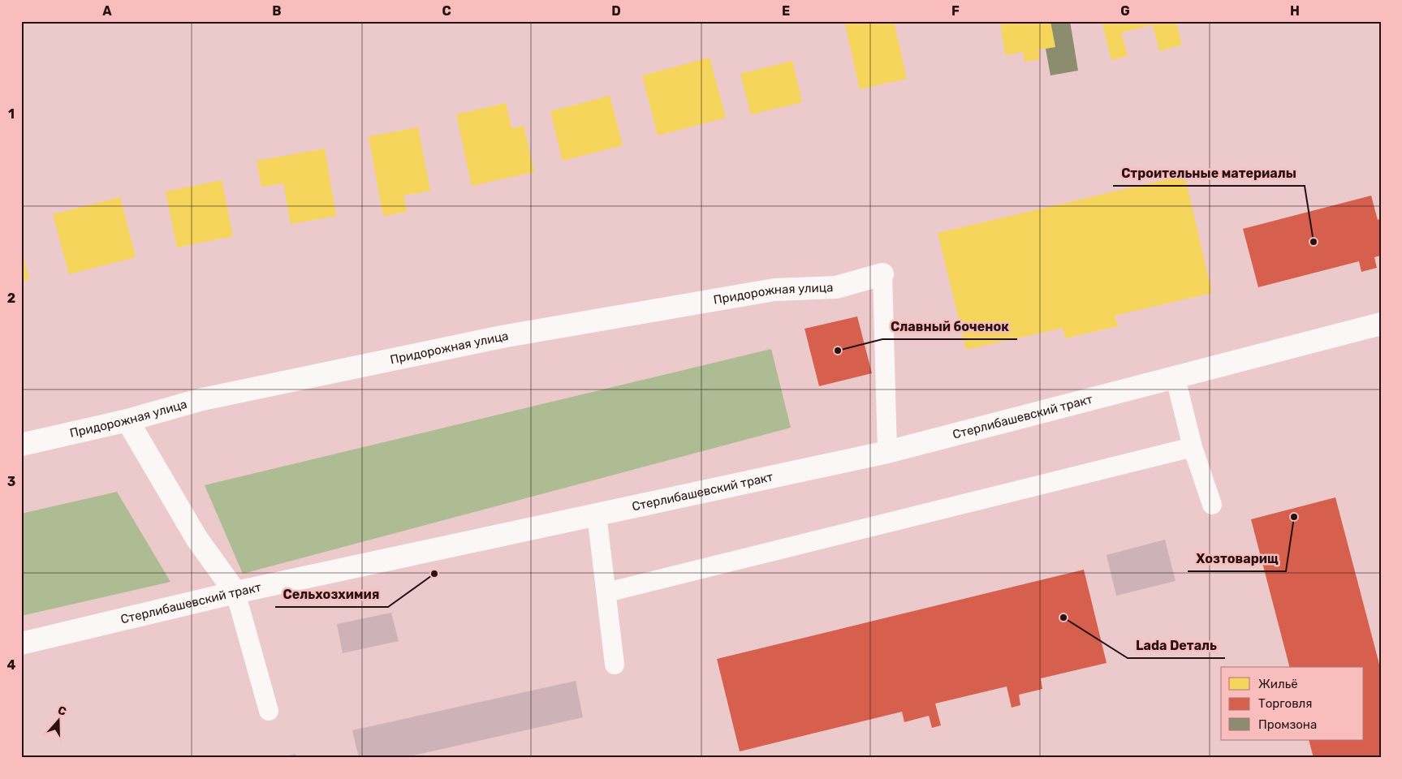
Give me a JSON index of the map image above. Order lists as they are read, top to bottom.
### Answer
{
  "streets": {
    "main road": ["Придорожная улица", "Стерлибашевский тракт"]
  },
  "places": [
    "Строительные материалы",
    "Славный боченок",
    "Хозтоварищ",
    "Сельхозхимия",
    "Lada Dеталь"
  ],
  "legend": ["Жильё", "Торговля", "Промзона"],
  "north": "top",
  "grid": {
    "columns": [
      "A",
      "B",
      "C",
      "D",
      "E",
      "F",
      "G",
      "H"
    ],
    "rows": [
      "1",
      "2",
      "3",
      "4"
    ]
  }
}
